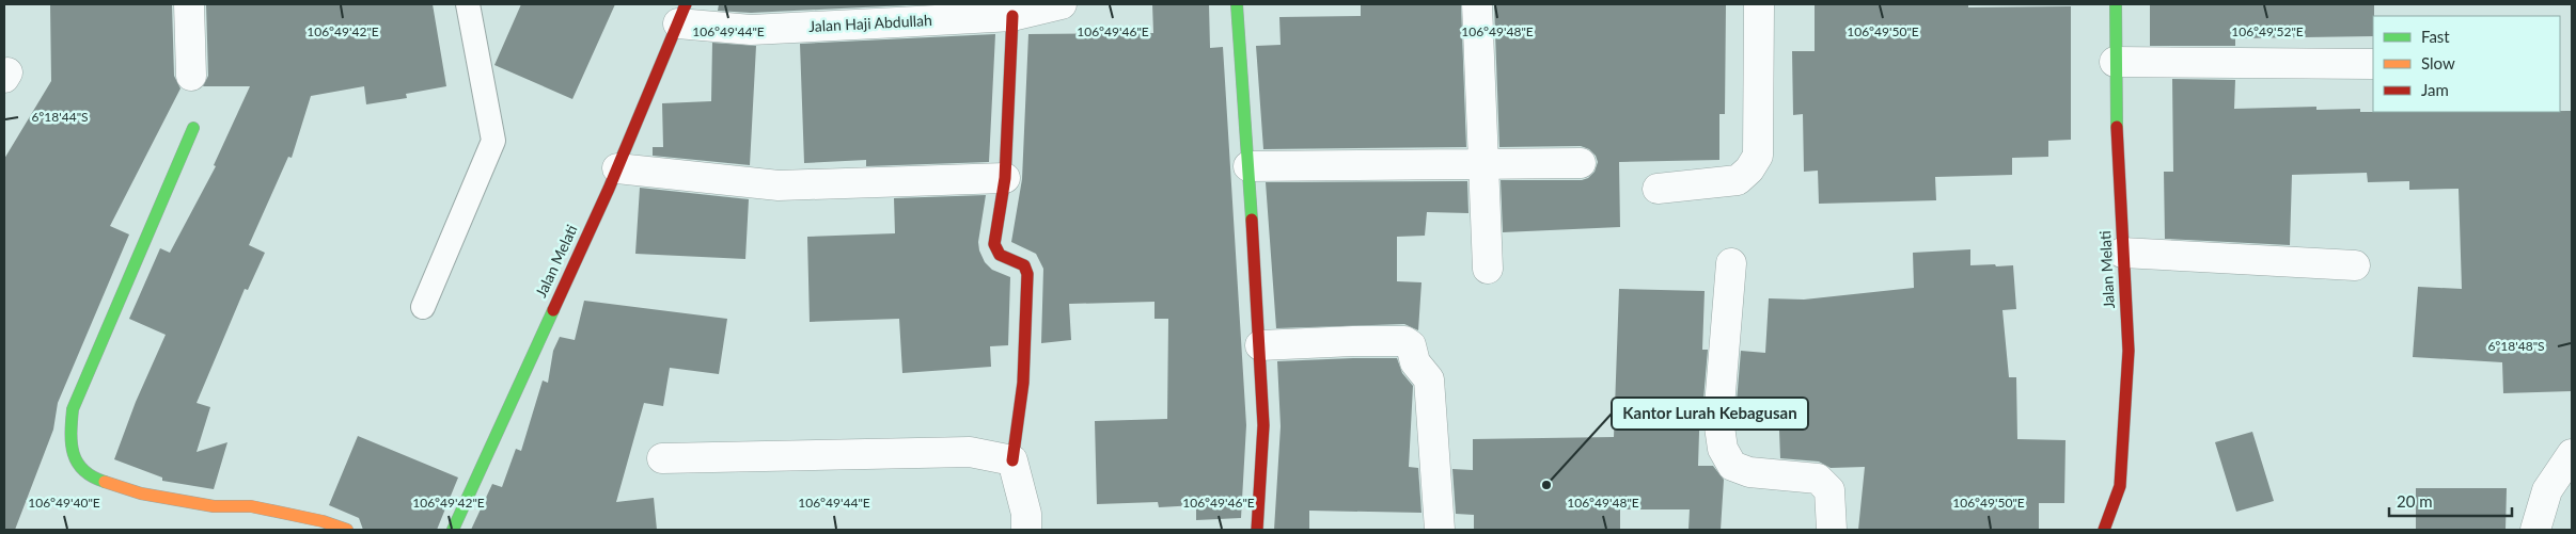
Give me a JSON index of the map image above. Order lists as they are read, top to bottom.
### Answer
{
  "streets": {
    "street": ["Jalan Haji Abdullah", "Jalan Melati"]
  },
  "crossings": [
    ["Jalan Haji Abdullah", "Jalan Melati"]
  ],
  "places": ["Kantor Lurah Kebagusan"],
  "legend": ["Fast", "Slow", "Jam"],
  "scale_bar": "20 m",
  "coordinates": [
    "106°49'42\"E",
    "106°49'44\"E",
    "106°49'46\"E",
    "106°49'48\"E",
    "106°49'50\"E",
    "106°49'52\"E",
    "6°18'44\"S",
    "6°18'48\"S",
    "106°49'40\"E"
  ]
}
